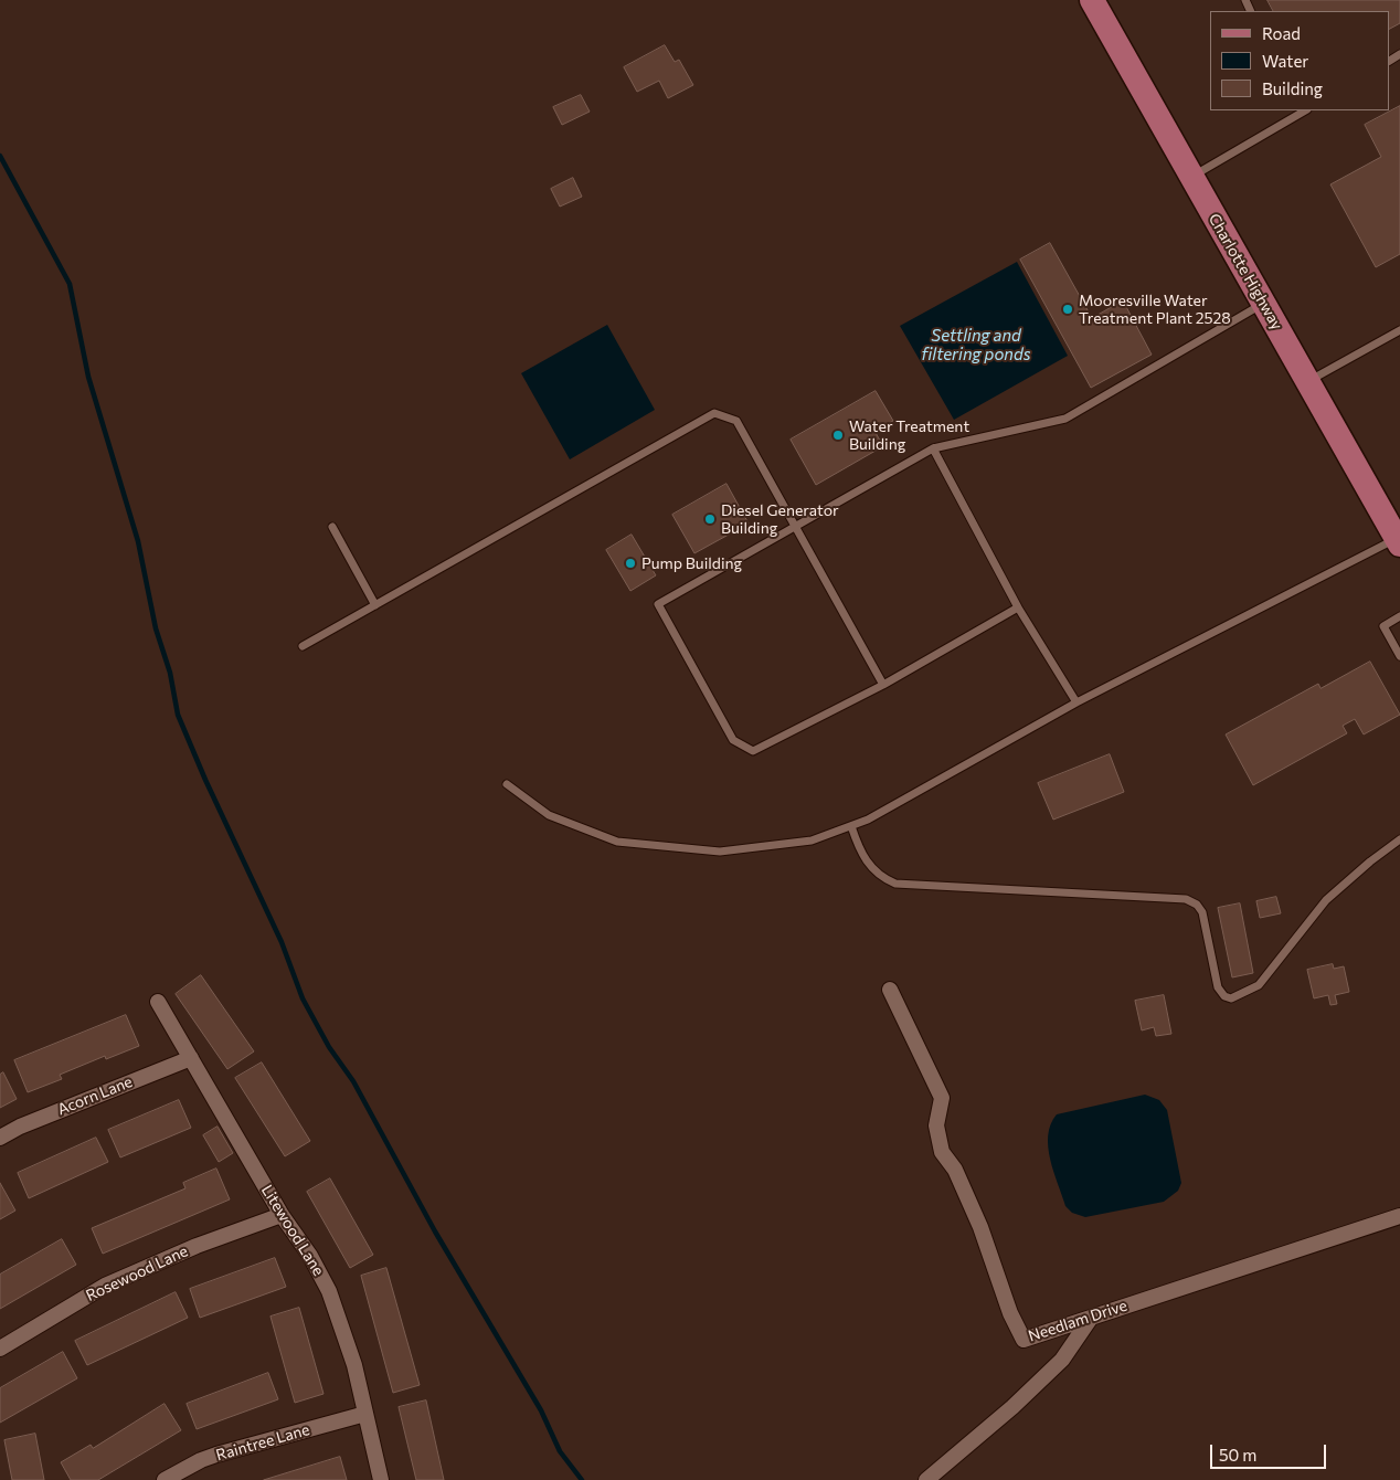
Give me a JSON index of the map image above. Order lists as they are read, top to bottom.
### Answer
{
  "streets": {
    "main road": ["Charlotte Highway"],
    "street": [
      "Acorn Lane",
      "Litewood Lane",
      "Rosewood Lane",
      "Needlam Drive",
      "Raintree Lane"
    ]
  },
  "crossings": [
    ["Acorn Lane", "Litewood Lane"],
    ["Litewood Lane", "Rosewood Lane"],
    ["Litewood Lane", "Raintree Lane"]
  ],
  "water": ["Settling and filtering ponds"],
  "places": [
    "Mooresville Water Treatment Plant 2528",
    "Water Treatment Building",
    "Diesel Generator Building",
    "Pump Building"
  ],
  "legend": ["Road", "Water", "Building"],
  "scale_bar": "50 m"
}
